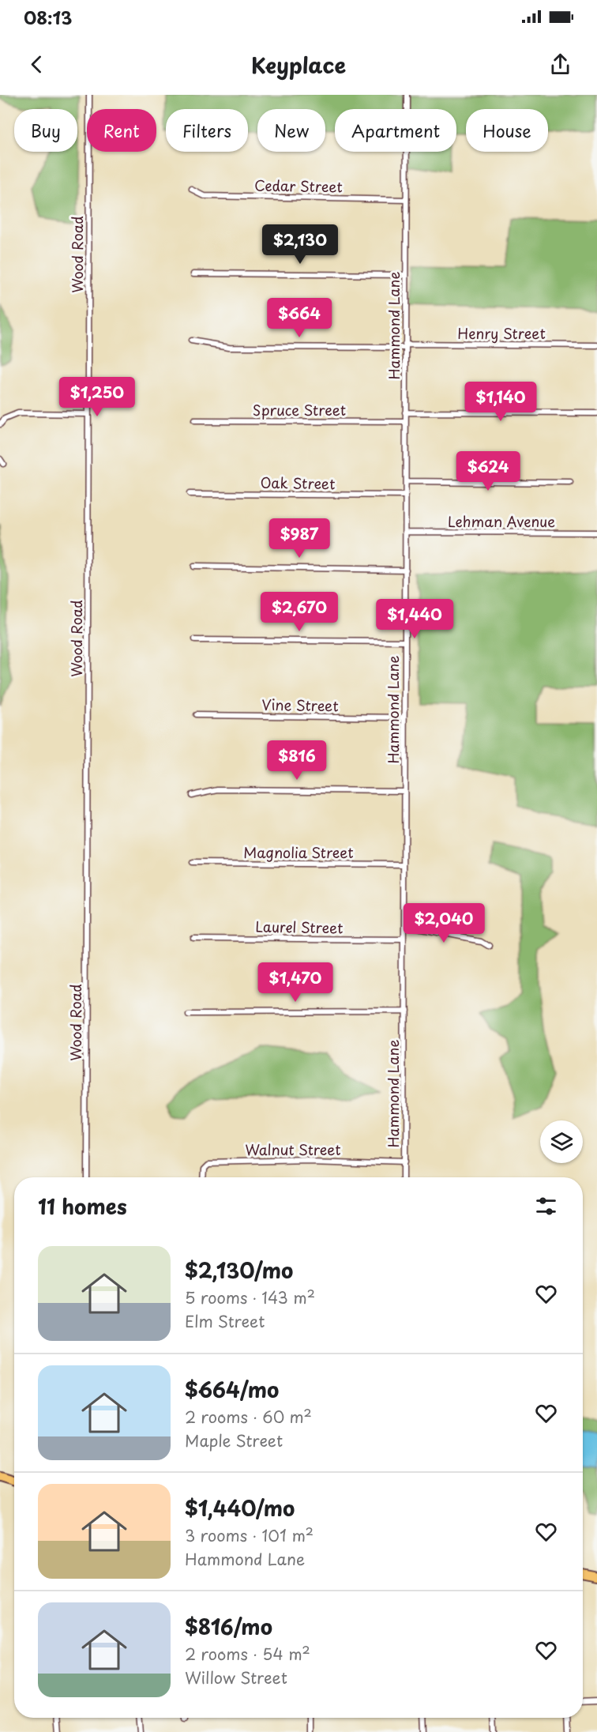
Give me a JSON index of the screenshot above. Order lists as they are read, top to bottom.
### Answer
{
  "streets": {
    "street": [
      "Cedar Street",
      "Wood Road",
      "Hammond Lane",
      "Henry Street",
      "Spruce Street",
      "Oak Street",
      "Lehman Avenue",
      "Vine Street",
      "Magnolia Street",
      "Laurel Street",
      "Walnut Street"
    ]
  },
  "crossings": [
    ["Cedar Street", "Hammond Lane"],
    ["Hammond Lane", "Henry Street"],
    ["Hammond Lane", "Spruce Street"],
    ["Hammond Lane", "Oak Street"],
    ["Hammond Lane", "Lehman Avenue"],
    ["Hammond Lane", "Vine Street"],
    ["Hammond Lane", "Magnolia Street"],
    ["Hammond Lane", "Laurel Street"],
    ["Hammond Lane", "Walnut Street"]
  ],
  "page": {
    "status": "08:13",
    "header": "Keyplace",
    "chip": [
      "Buy",
      "Rent",
      "Filters",
      "New",
      "Apartment",
      "House"
    ],
    "price": [
      "$2,130",
      "$664",
      "$1,250",
      "$1,140",
      "$624",
      "$987",
      "$2,670",
      "$1,440",
      "$816",
      "$2,040",
      "$1,470"
    ],
    "heading": "11 homes",
    "list": [
      {
        "name": "$2,130/mo",
        "note": "5 rooms · 143 m² · Elm Street"
      },
      {
        "name": "$664/mo",
        "note": "2 rooms · 60 m² · Maple Street"
      },
      {
        "name": "$1,440/mo",
        "note": "3 rooms · 101 m² · Hammond Lane"
      },
      {
        "name": "$816/mo",
        "note": "2 rooms · 54 m² · Willow Street"
      }
    ]
  }
}
